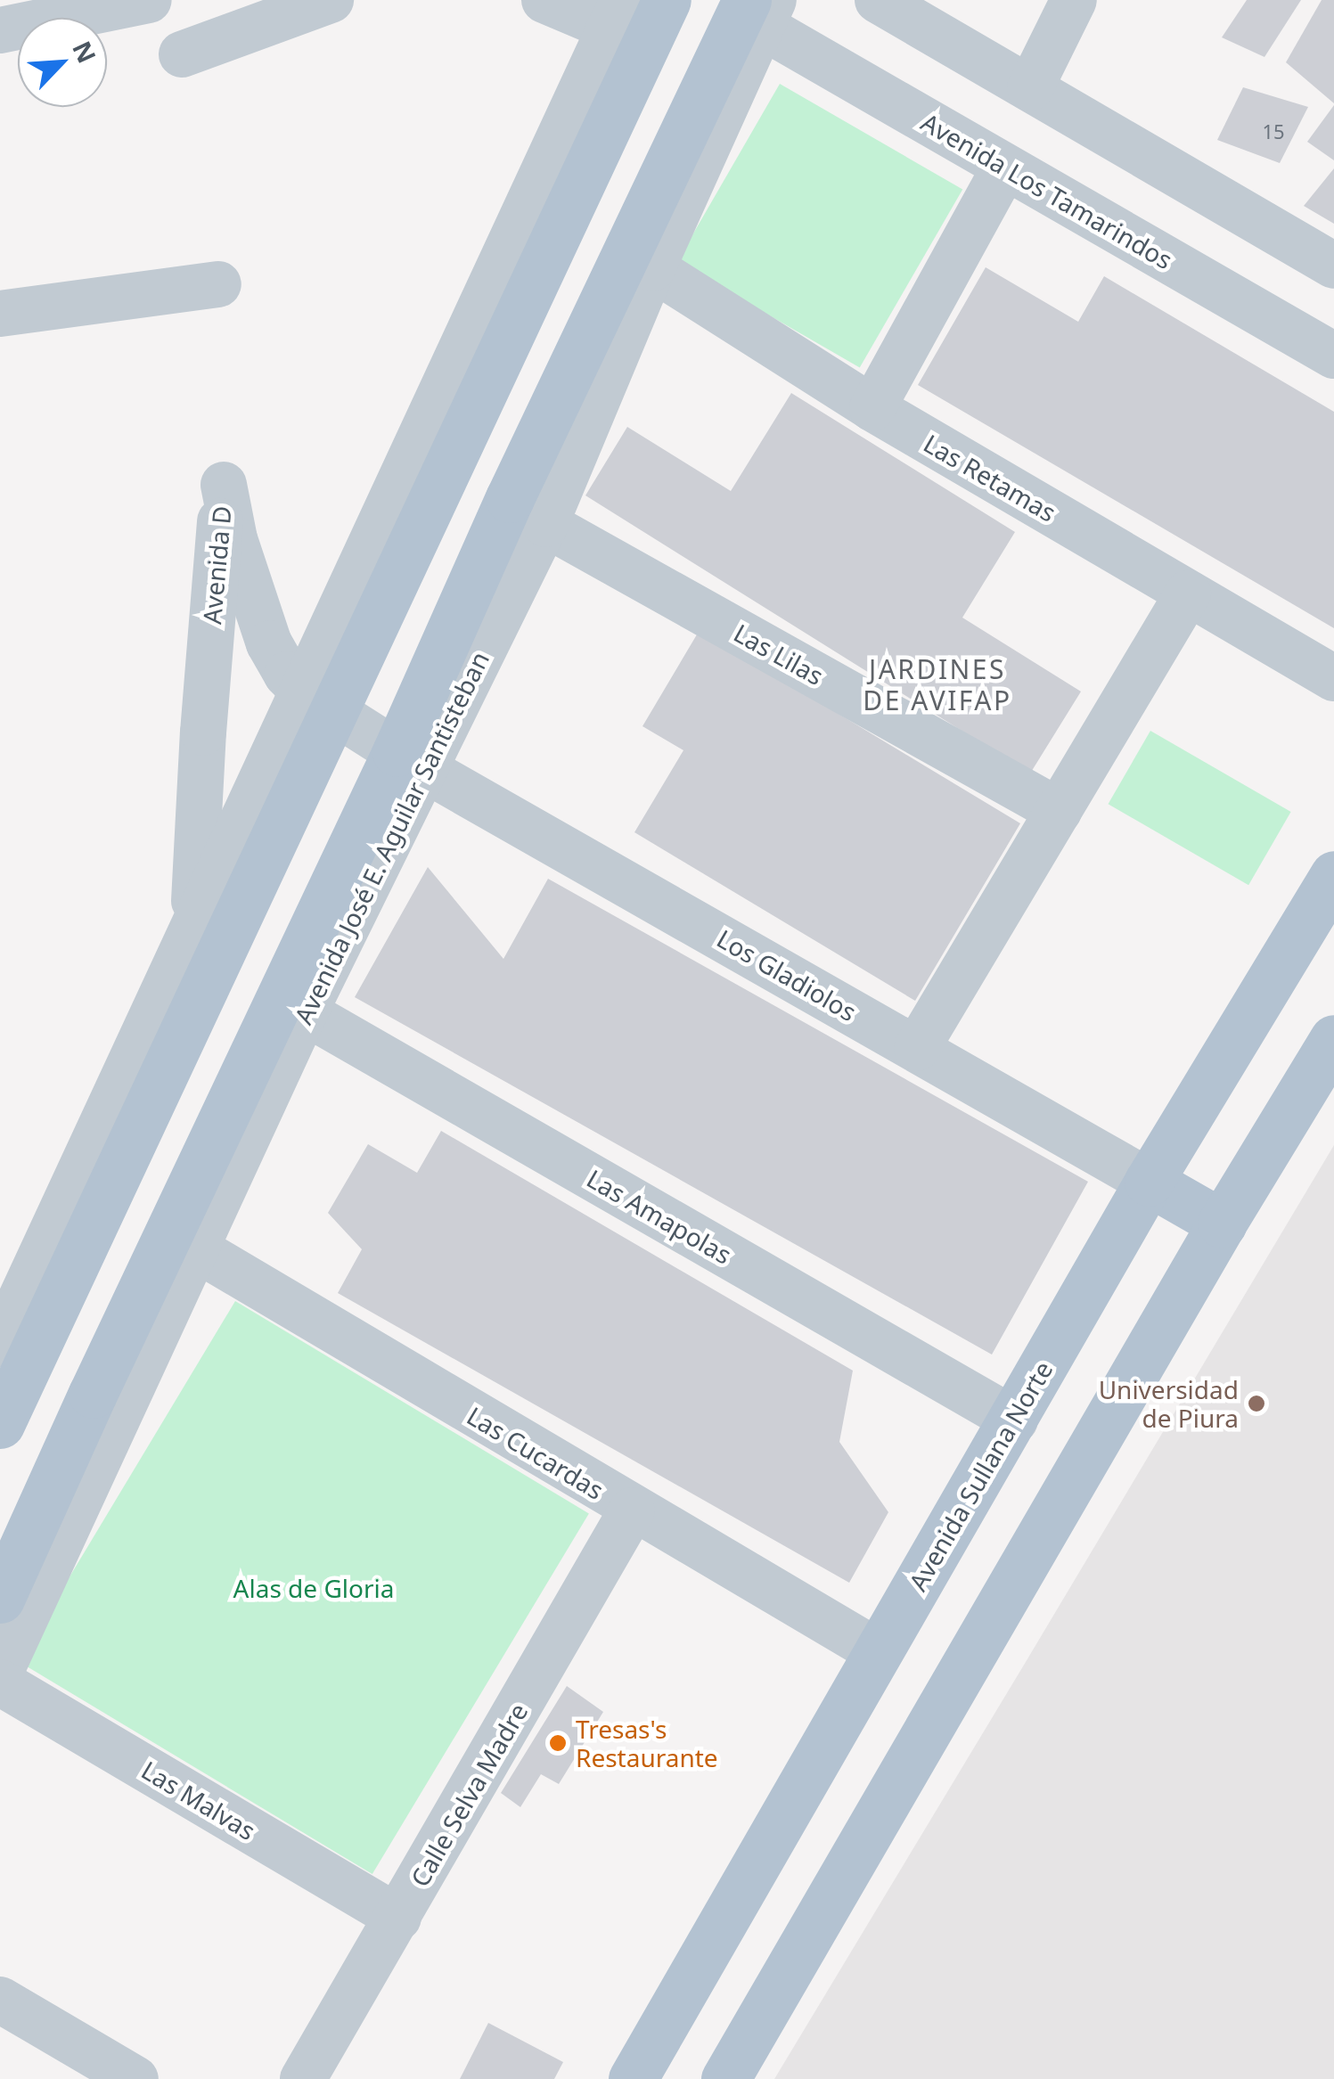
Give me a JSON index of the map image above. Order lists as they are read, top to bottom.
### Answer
{
  "streets": {
    "main road": ["Avenida José E. Aguilar Santisteban", "Avenida Sullana Norte"],
    "street": [
      "Avenida Los Tamarindos",
      "Las Retamas",
      "Avenida D",
      "Las Lilas",
      "Los Gladiolos",
      "Las Amapolas",
      "Las Cucardas",
      "Calle Selva Madre",
      "Las Malvas"
    ]
  },
  "crossings": [
    ["Avenida Los Tamarindos", "Avenida José E. Aguilar Santisteban"],
    ["Las Retamas", "Avenida José E. Aguilar Santisteban"],
    ["Avenida D", "Avenida José E. Aguilar Santisteban"],
    ["Avenida D", "Los Gladiolos"],
    ["Las Lilas", "Avenida José E. Aguilar Santisteban"],
    ["Avenida José E. Aguilar Santisteban", "Los Gladiolos"],
    ["Avenida José E. Aguilar Santisteban", "Las Amapolas"],
    ["Avenida José E. Aguilar Santisteban", "Las Cucardas"],
    ["Los Gladiolos", "Avenida Sullana Norte"],
    ["Las Amapolas", "Avenida Sullana Norte"],
    ["Las Cucardas", "Avenida Sullana Norte"],
    ["Las Cucardas", "Calle Selva Madre"],
    ["Calle Selva Madre", "Las Malvas"]
  ],
  "districts": ["JARDINES DE AVIFAP"],
  "parks": ["Alas de Gloria"],
  "places": ["Universidad de Piura", "Tresas's Restaurante"],
  "house_numbers": ["15"],
  "north": "top right"
}
